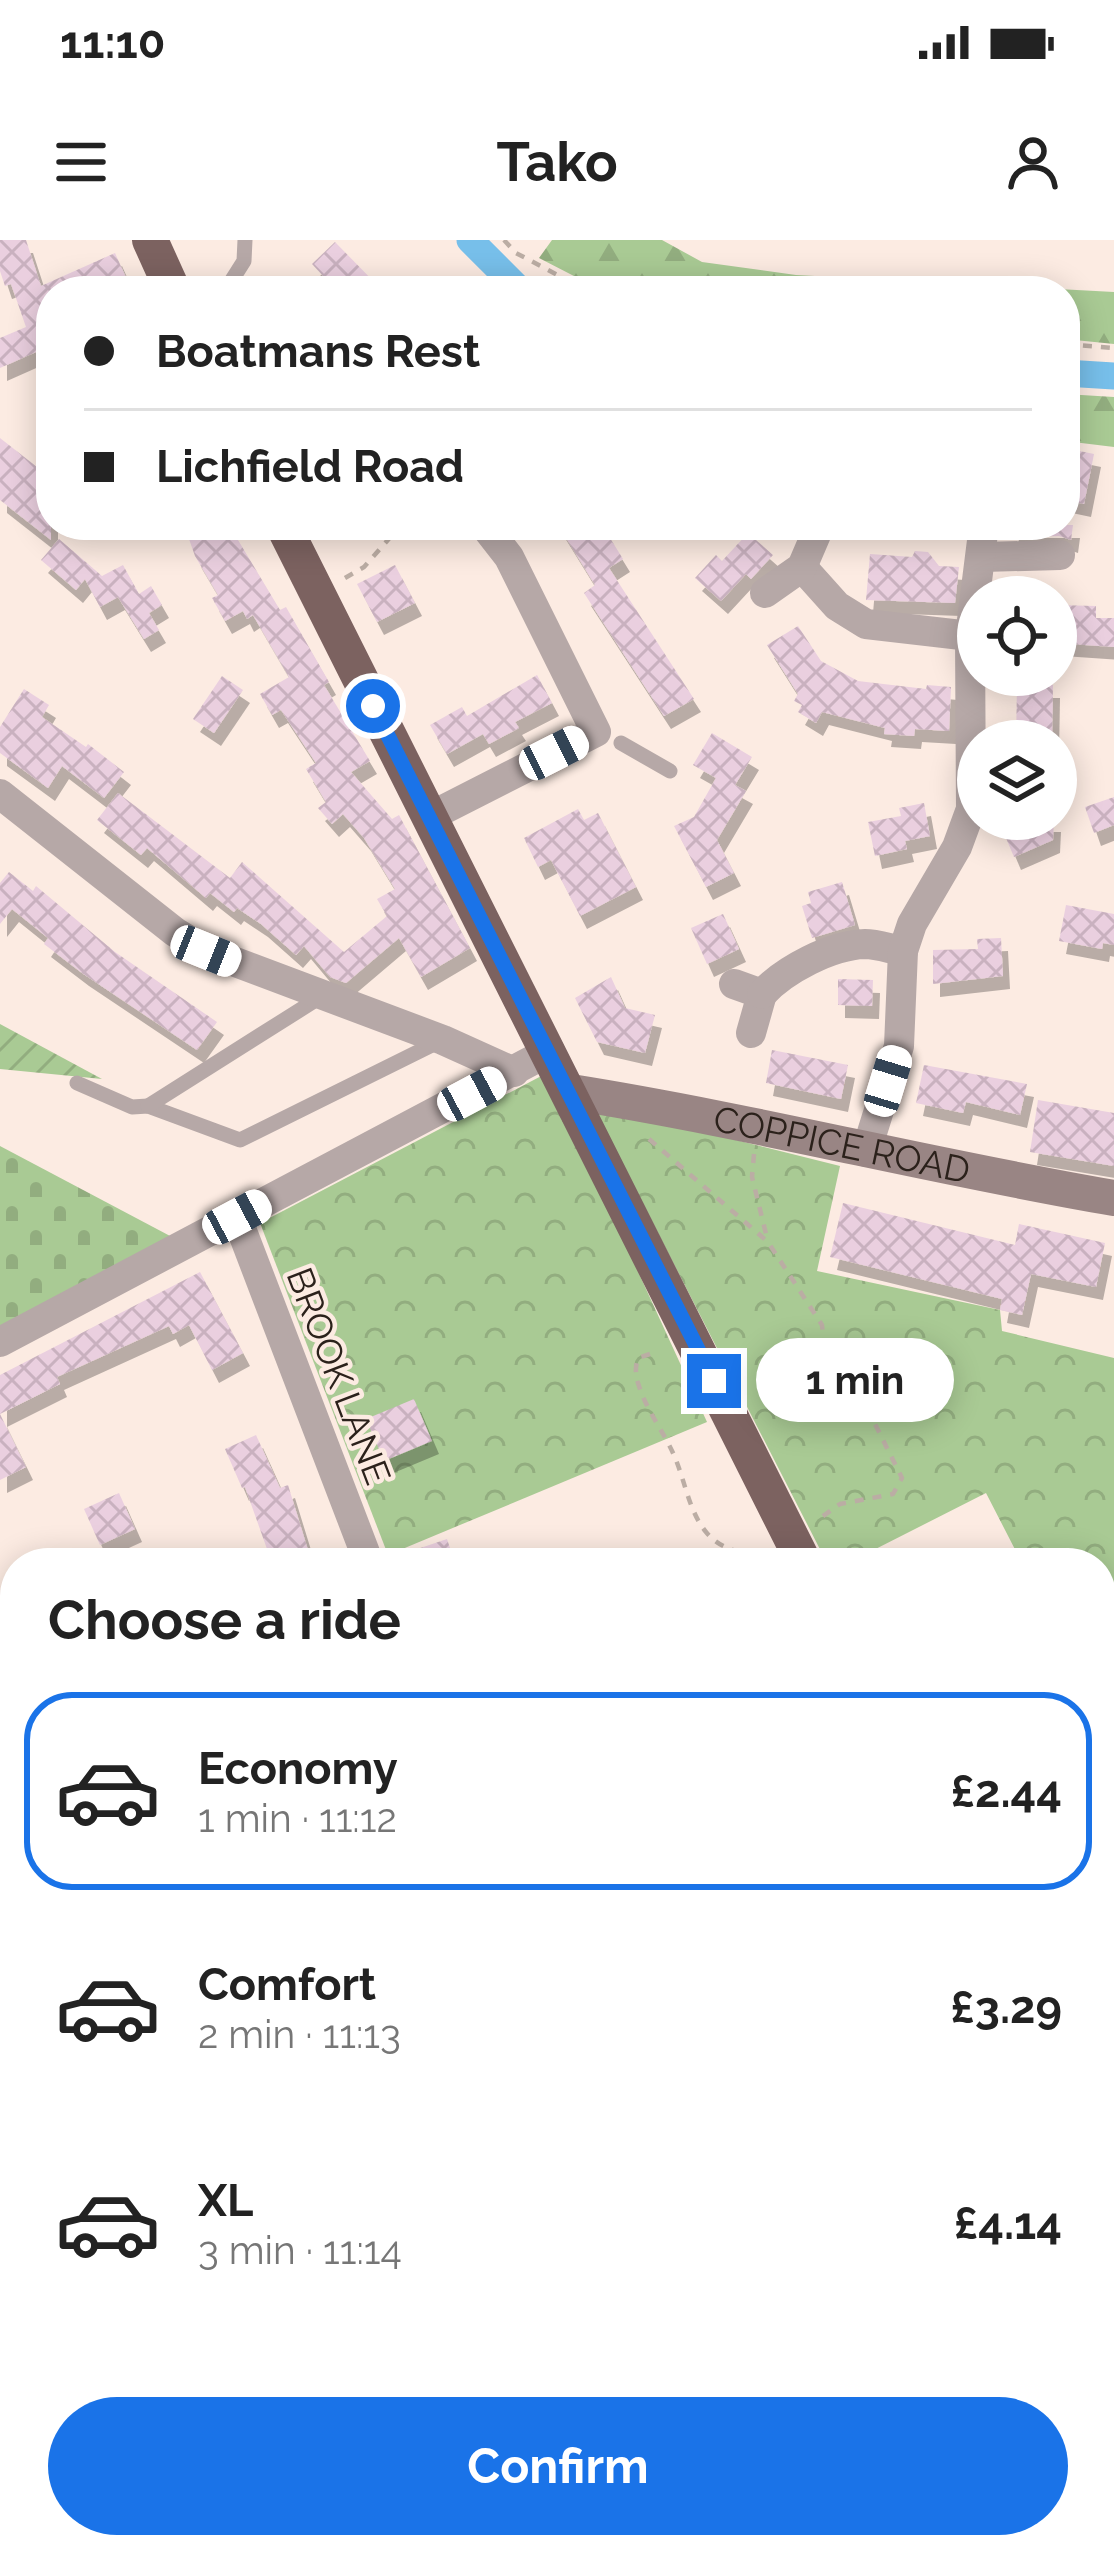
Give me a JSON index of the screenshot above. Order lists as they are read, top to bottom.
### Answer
{
  "streets": {
    "main road": ["COPPICE ROAD"],
    "street": ["BROOK LANE"]
  },
  "page": {
    "status": "11:10",
    "header": "Tako",
    "banner": ["Boatmans Rest", "Lichfield Road"],
    "bubble": "1 min",
    "heading": "Choose a ride",
    "list": [
      {
        "name": "Economy",
        "note": "1 min · 11:12",
        "value": "£2.44"
      },
      {
        "name": "Comfort",
        "note": "2 min · 11:13",
        "value": "£3.29"
      },
      {
        "name": "XL",
        "note": "3 min · 11:14",
        "value": "£4.14"
      }
    ],
    "buttons": "Confirm"
  }
}
